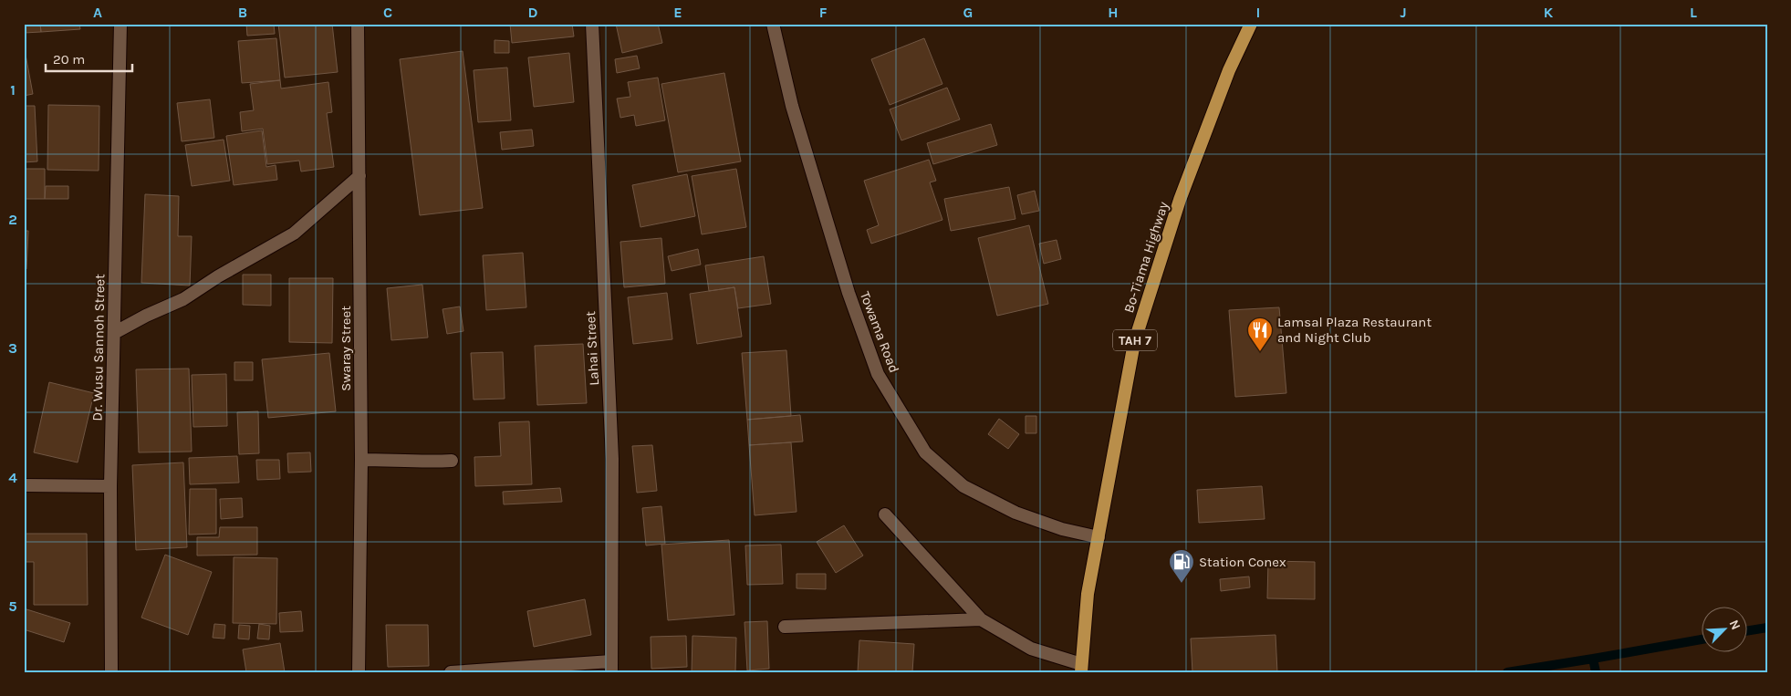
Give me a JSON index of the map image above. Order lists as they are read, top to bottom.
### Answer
{
  "streets": {
    "highway": ["Bo-Tiama Highway", "TAH 7"],
    "street": [
      "Towama Road",
      "Dr. Wusu Sannoh Street",
      "Swaray Street",
      "Lahai Street"
    ]
  },
  "crossings": [
    ["Bo-Tiama Highway", "Towama Road"]
  ],
  "places": {
    "restaurant": ["Lamsal Plaza Restaurant and Night Club"],
    "fuel station": ["Station Conex"]
  },
  "scale_bar": "20 m",
  "north": "top right",
  "grid": {
    "columns": [
      "A",
      "B",
      "C",
      "D",
      "E",
      "F",
      "G",
      "H",
      "I",
      "J",
      "K",
      "L"
    ],
    "rows": [
      "1",
      "2",
      "3",
      "4",
      "5"
    ]
  }
}
